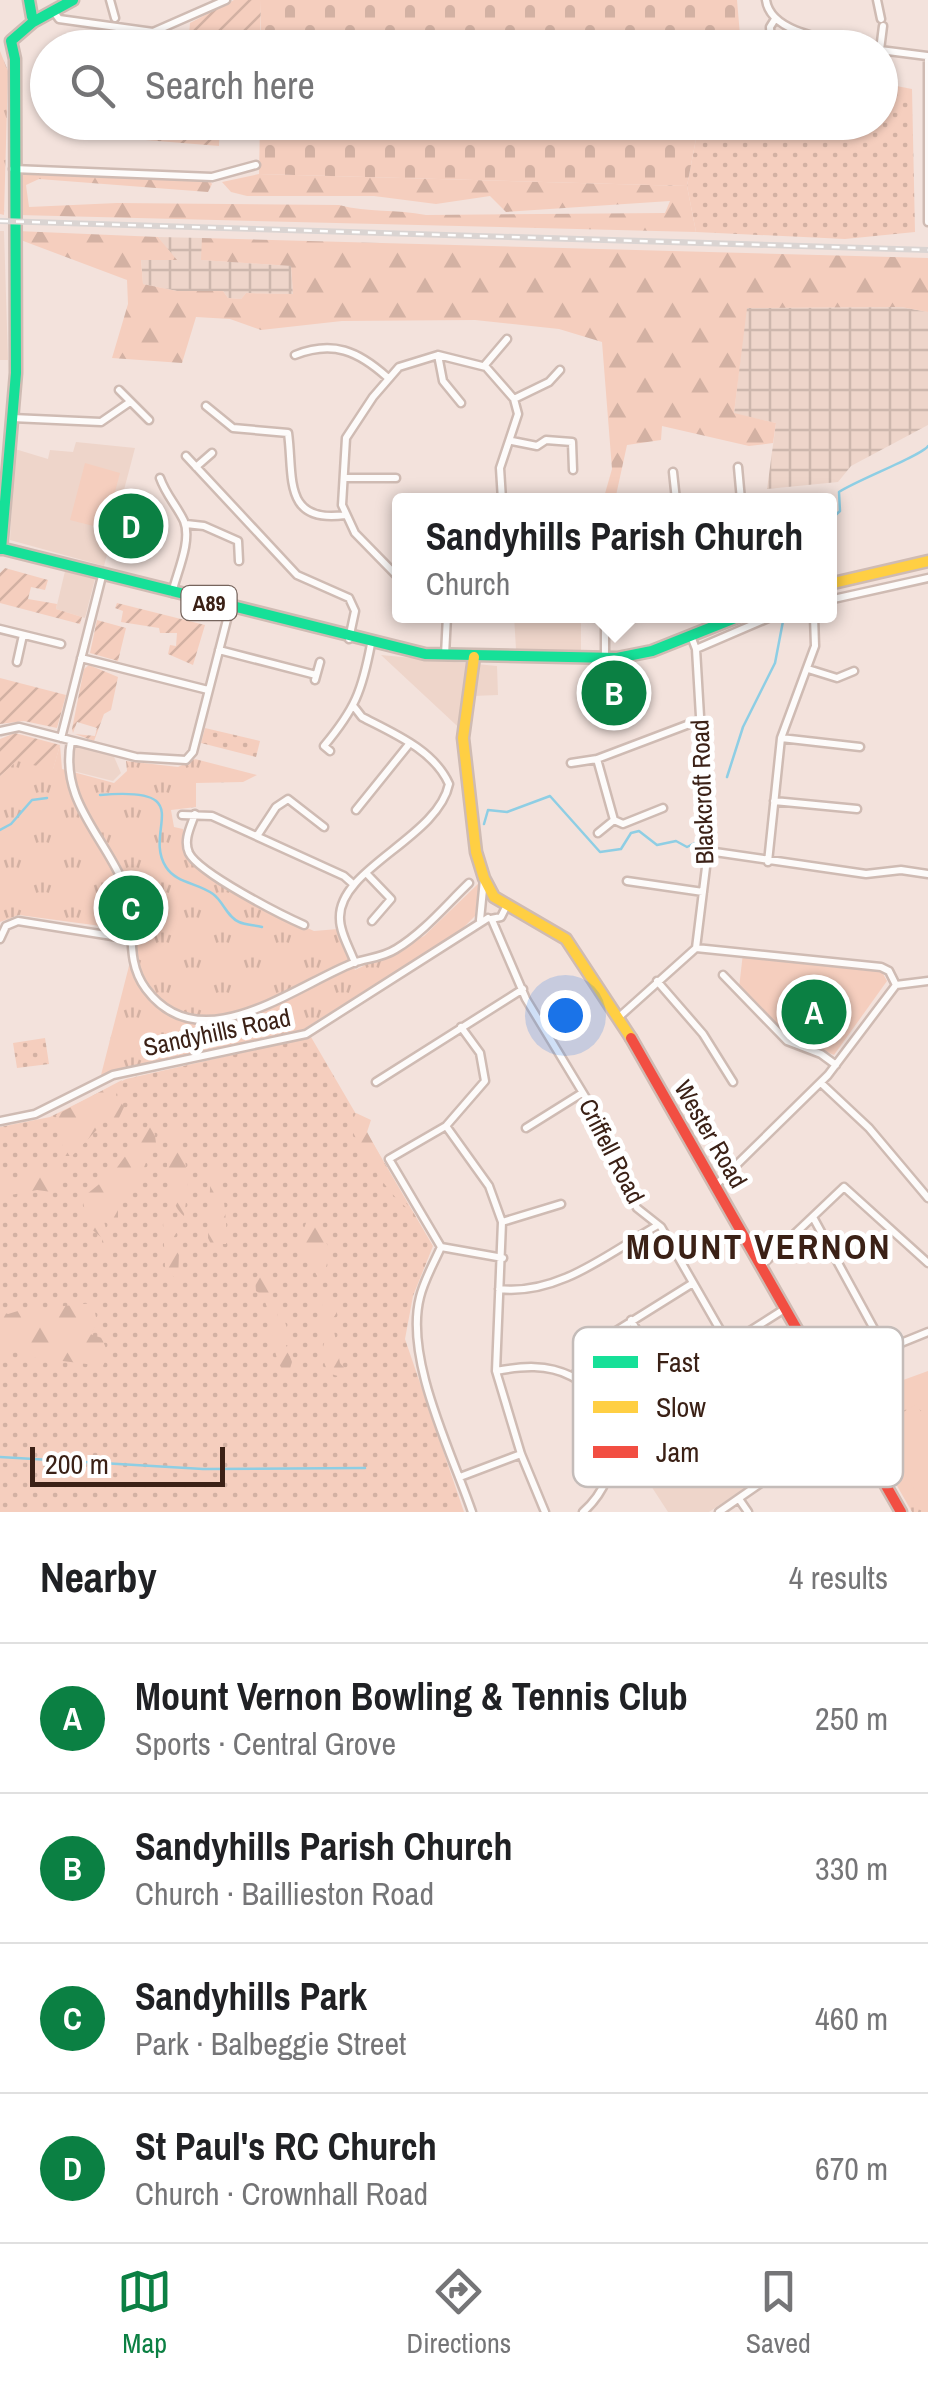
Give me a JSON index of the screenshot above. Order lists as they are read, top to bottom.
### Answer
{
  "streets": {
    "main road": ["A89", "Wester Road"],
    "street": ["Blackcroft Road", "Sandyhills Road", "Criffell Road"]
  },
  "crossings": [
    ["A89", "Blackcroft Road"],
    ["Sandyhills Road", "Wester Road"],
    ["Sandyhills Road", "Criffell Road"],
    ["Wester Road", "Criffell Road"]
  ],
  "districts": ["MOUNT VERNON"],
  "legend": ["Fast", "Slow", "Jam"],
  "scale_bar": "200 m",
  "page": {
    "search": "Search here",
    "pins": [
      "D",
      "B",
      "C",
      "A"
    ],
    "popup": ["Sandyhills Parish Church", "Church"],
    "scale": "200 m",
    "heading": ["Nearby", "4 results"],
    "list": [
      {
        "mark": "A",
        "name": "Mount Vernon Bowling & Tennis Club",
        "note": "Sports · Central Grove",
        "value": "250 m"
      },
      {
        "mark": "B",
        "name": "Sandyhills Parish Church",
        "note": "Church · Baillieston Road",
        "value": "330 m"
      },
      {
        "mark": "C",
        "name": "Sandyhills Park",
        "note": "Park · Balbeggie Street",
        "value": "460 m"
      },
      {
        "mark": "D",
        "name": "St Paul's RC Church",
        "note": "Church · Crownhall Road",
        "value": "670 m"
      }
    ],
    "nav": ["Map", "Directions", "Saved"]
  }
}
